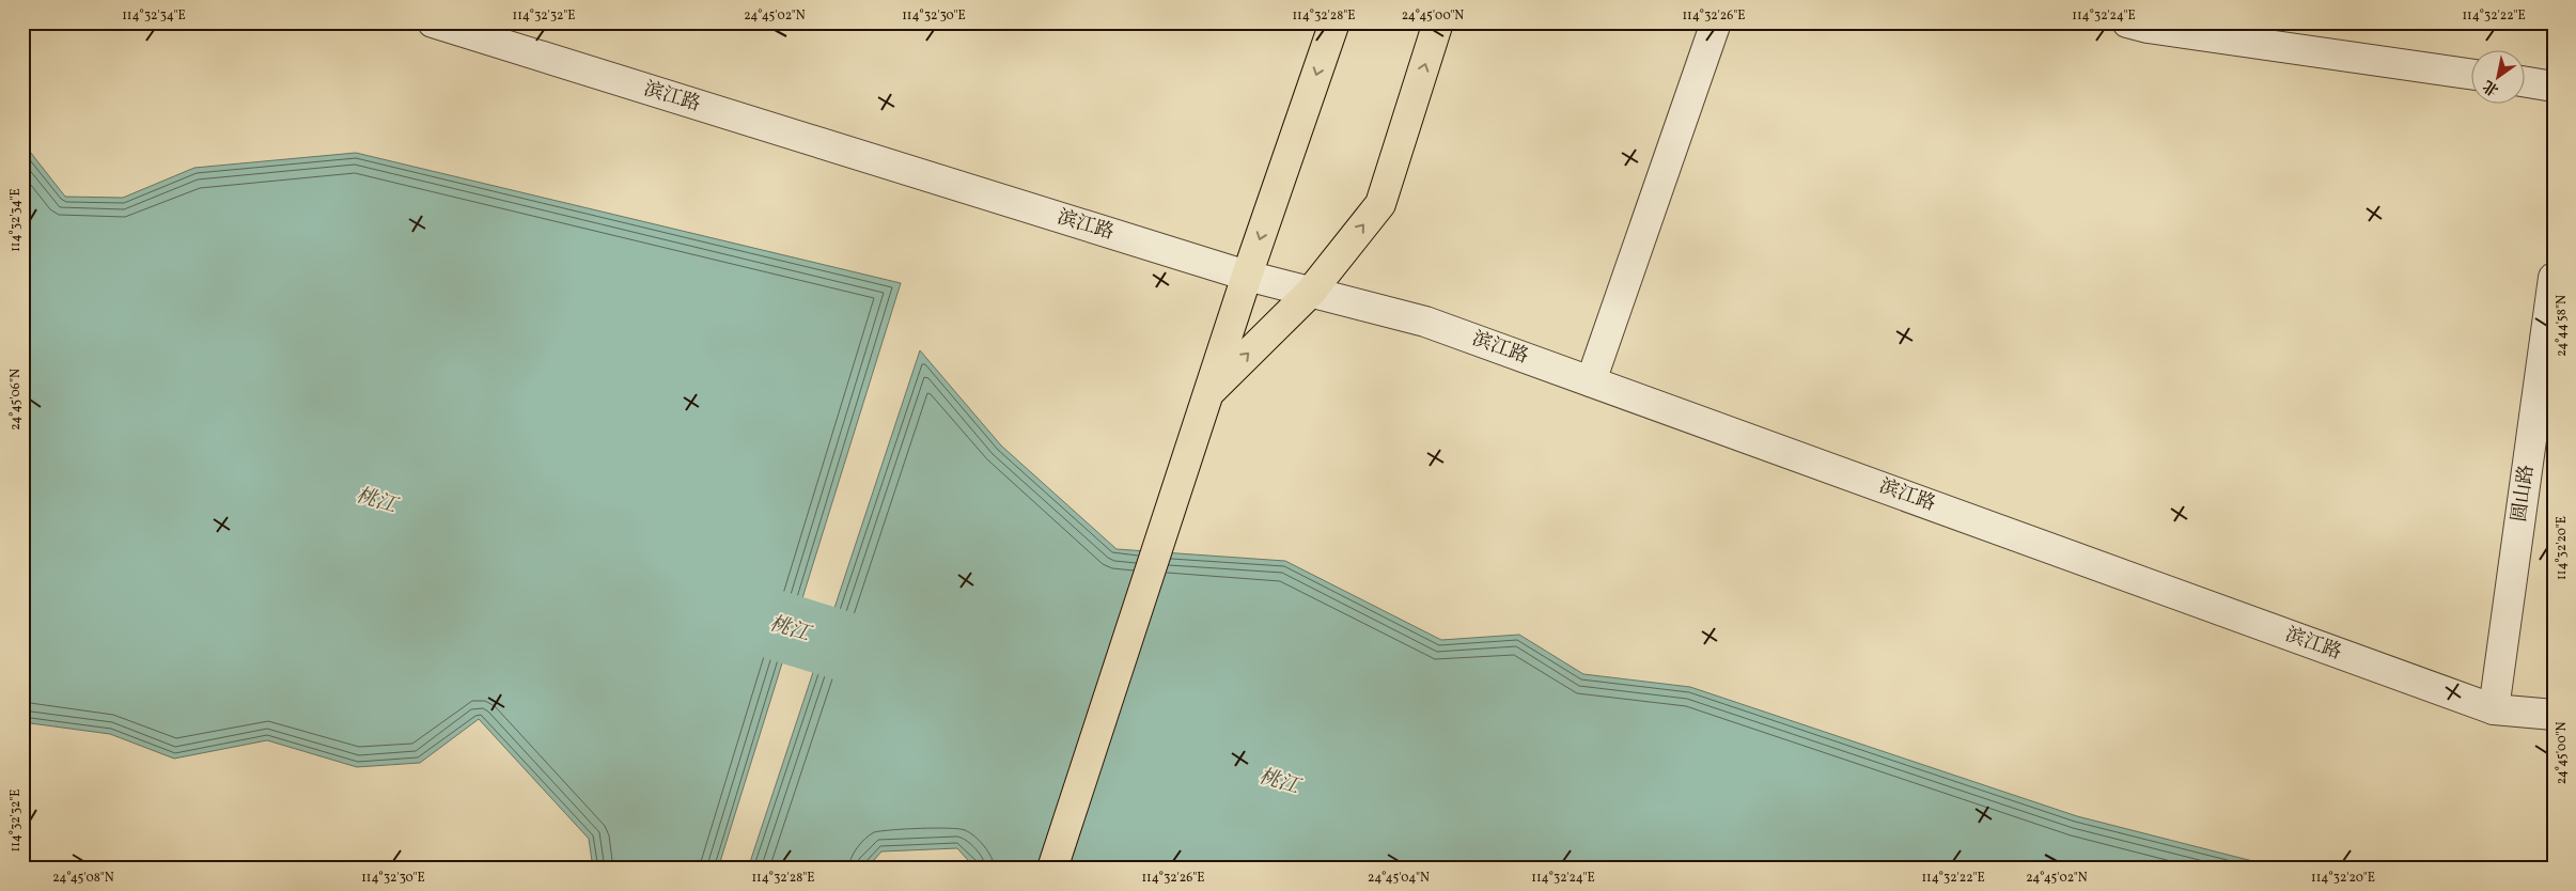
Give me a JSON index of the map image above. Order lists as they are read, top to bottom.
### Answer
{
  "streets": {
    "street": ["滨江路", "圆山路"]
  },
  "crossings": [
    ["滨江路", "圆山路"]
  ],
  "water": ["桃江"],
  "north": "bottom left",
  "coordinates": [
    "114°32'34\"E",
    "114°32'32\"E",
    "24°45'02\"N",
    "114°32'30\"E",
    "114°32'28\"E",
    "24°45'00\"N",
    "114°32'26\"E",
    "114°32'24\"E",
    "114°32'22\"E",
    "24°44'58\"N",
    "24°45'06\"N",
    "114°32'20\"E",
    "24°45'08\"N",
    "24°45'04\"N"
  ]
}
